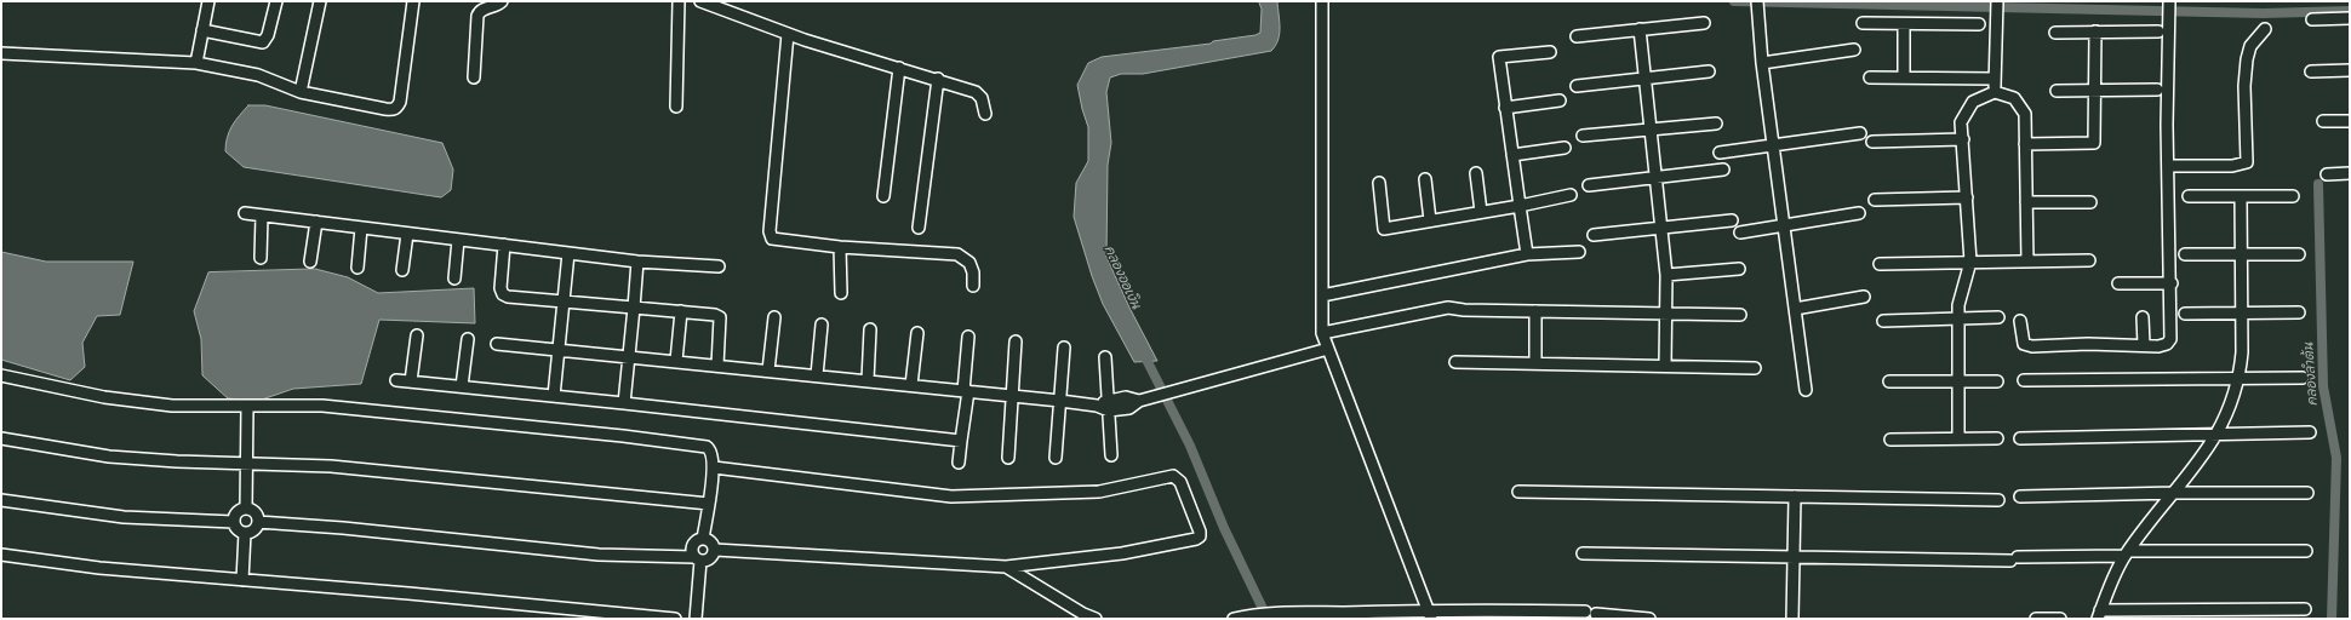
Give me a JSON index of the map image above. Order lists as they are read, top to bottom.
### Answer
{
  "water": ["คลองออเงิน", "คลองลำต้น"]
}
